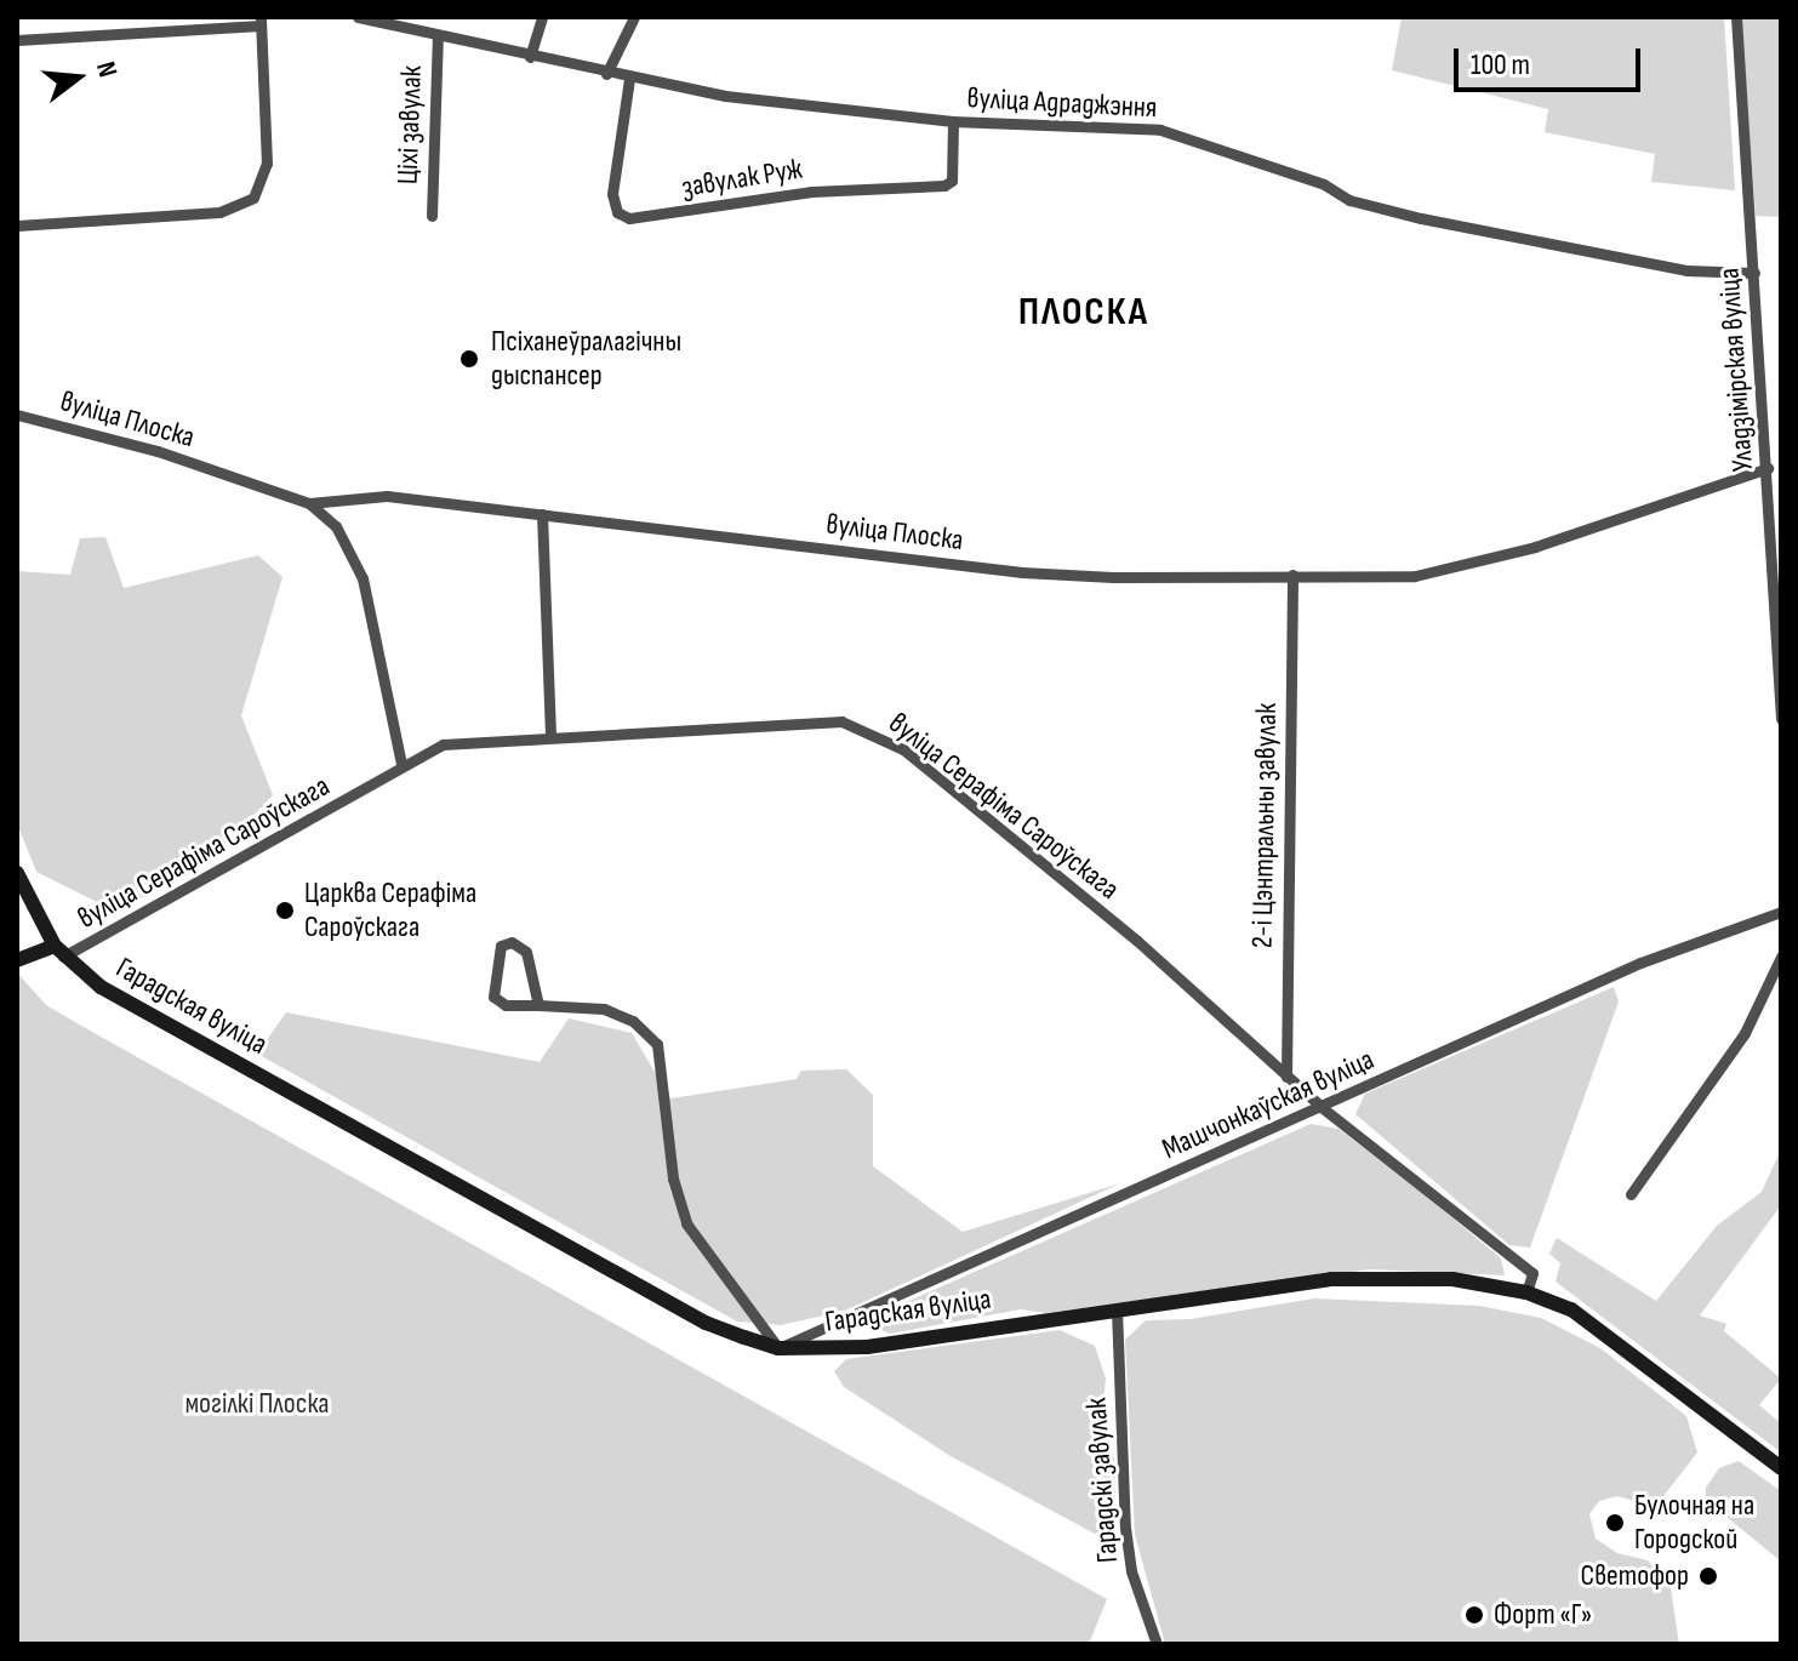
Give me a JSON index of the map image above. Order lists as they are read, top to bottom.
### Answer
{
  "streets": {
    "main road": ["Гарадская вуліца"],
    "street": [
      "вуліца Адраджэння",
      "Ціхі завулак",
      "завулак Руж",
      "Уладзімірская вуліца",
      "вуліца Плоска",
      "вуліца Серафіма Сароўскага",
      "2-і Цэнтральны завулак",
      "Машчонкаўская вуліца",
      "Гарадскі завулак"
    ]
  },
  "crossings": [
    ["вуліца Адраджэння", "Ціхі завулак"],
    ["вуліца Адраджэння", "завулак Руж"],
    ["вуліца Адраджэння", "Уладзімірская вуліца"],
    ["Уладзімірская вуліца", "вуліца Плоска"],
    ["вуліца Плоска", "2-і Цэнтральны завулак"],
    ["вуліца Серафіма Сароўскага", "2-і Цэнтральны завулак"],
    ["вуліца Серафіма Сароўскага", "Гарадская вуліца"],
    ["вуліца Серафіма Сароўскага", "Машчонкаўская вуліца"],
    ["Гарадская вуліца", "Машчонкаўская вуліца"],
    ["Гарадская вуліца", "Гарадскі завулак"]
  ],
  "districts": ["ПЛОСКА"],
  "parks": ["могілкі Плоска"],
  "places": [
    "Псіханеўралагічны дыспансер",
    "Царква Серафіма Сароўскага",
    "Булочная на Городской",
    "Светофор",
    "Форт «Г»"
  ],
  "scale_bar": "100 m",
  "north": "right"
}
